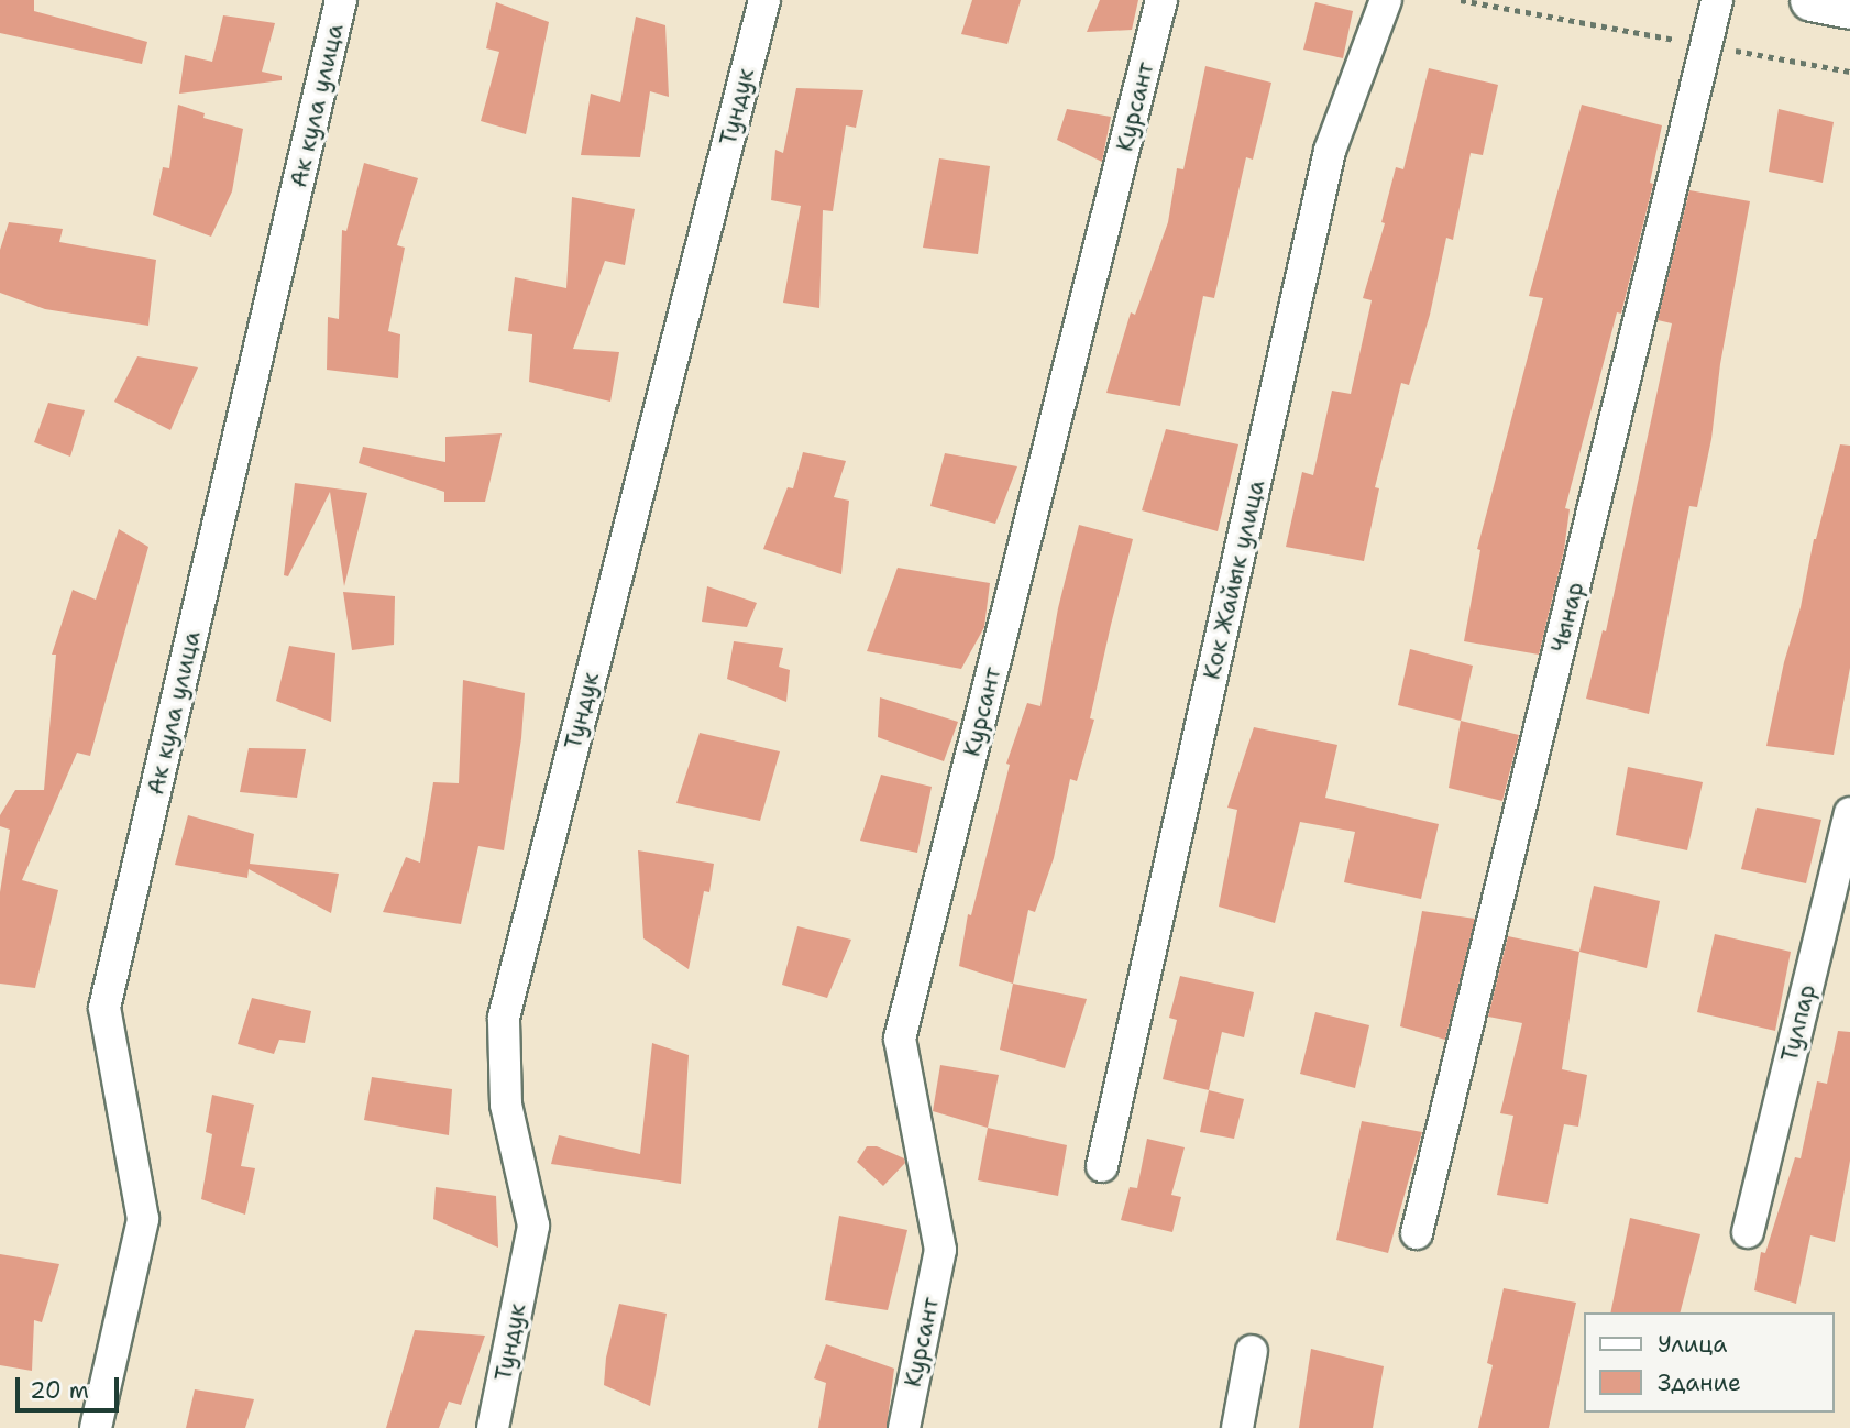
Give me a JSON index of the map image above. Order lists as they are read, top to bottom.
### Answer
{
  "streets": {
    "street": [
      "Ак кула улица",
      "Тундук",
      "Курсант",
      "Кок Жайык улица",
      "Чынар",
      "Тулпар"
    ]
  },
  "legend": ["Улица", "Здание"],
  "scale_bar": "20 m"
}
